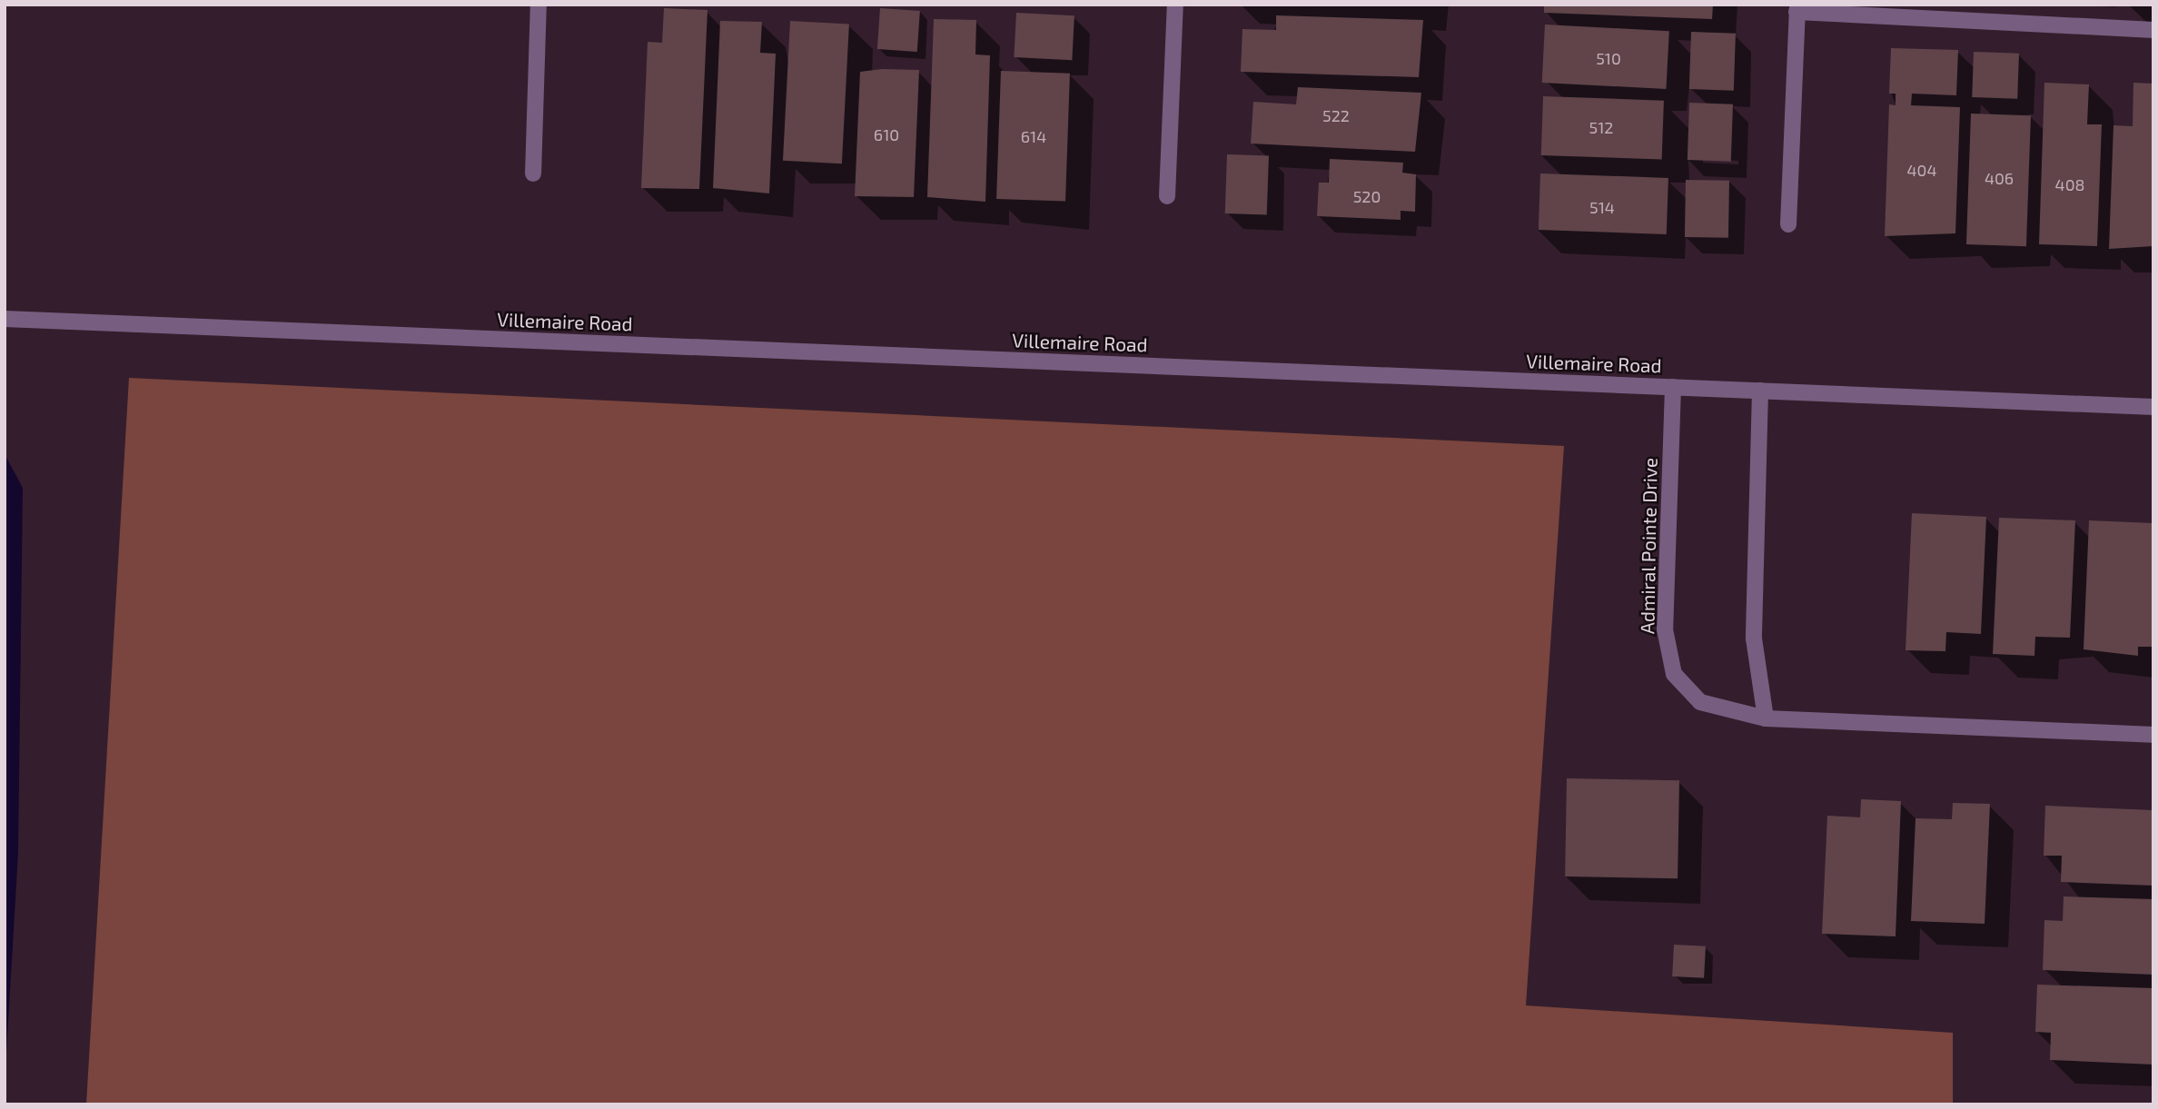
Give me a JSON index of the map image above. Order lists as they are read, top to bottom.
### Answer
{
  "streets": {
    "street": ["Villemaire Road", "Admiral Pointe Drive"]
  },
  "crossings": [
    ["Villemaire Road", "Admiral Pointe Drive"]
  ],
  "house_numbers": [
    "510",
    "522",
    "512",
    "610",
    "614",
    "404",
    "406",
    "408",
    "520",
    "514"
  ]
}
